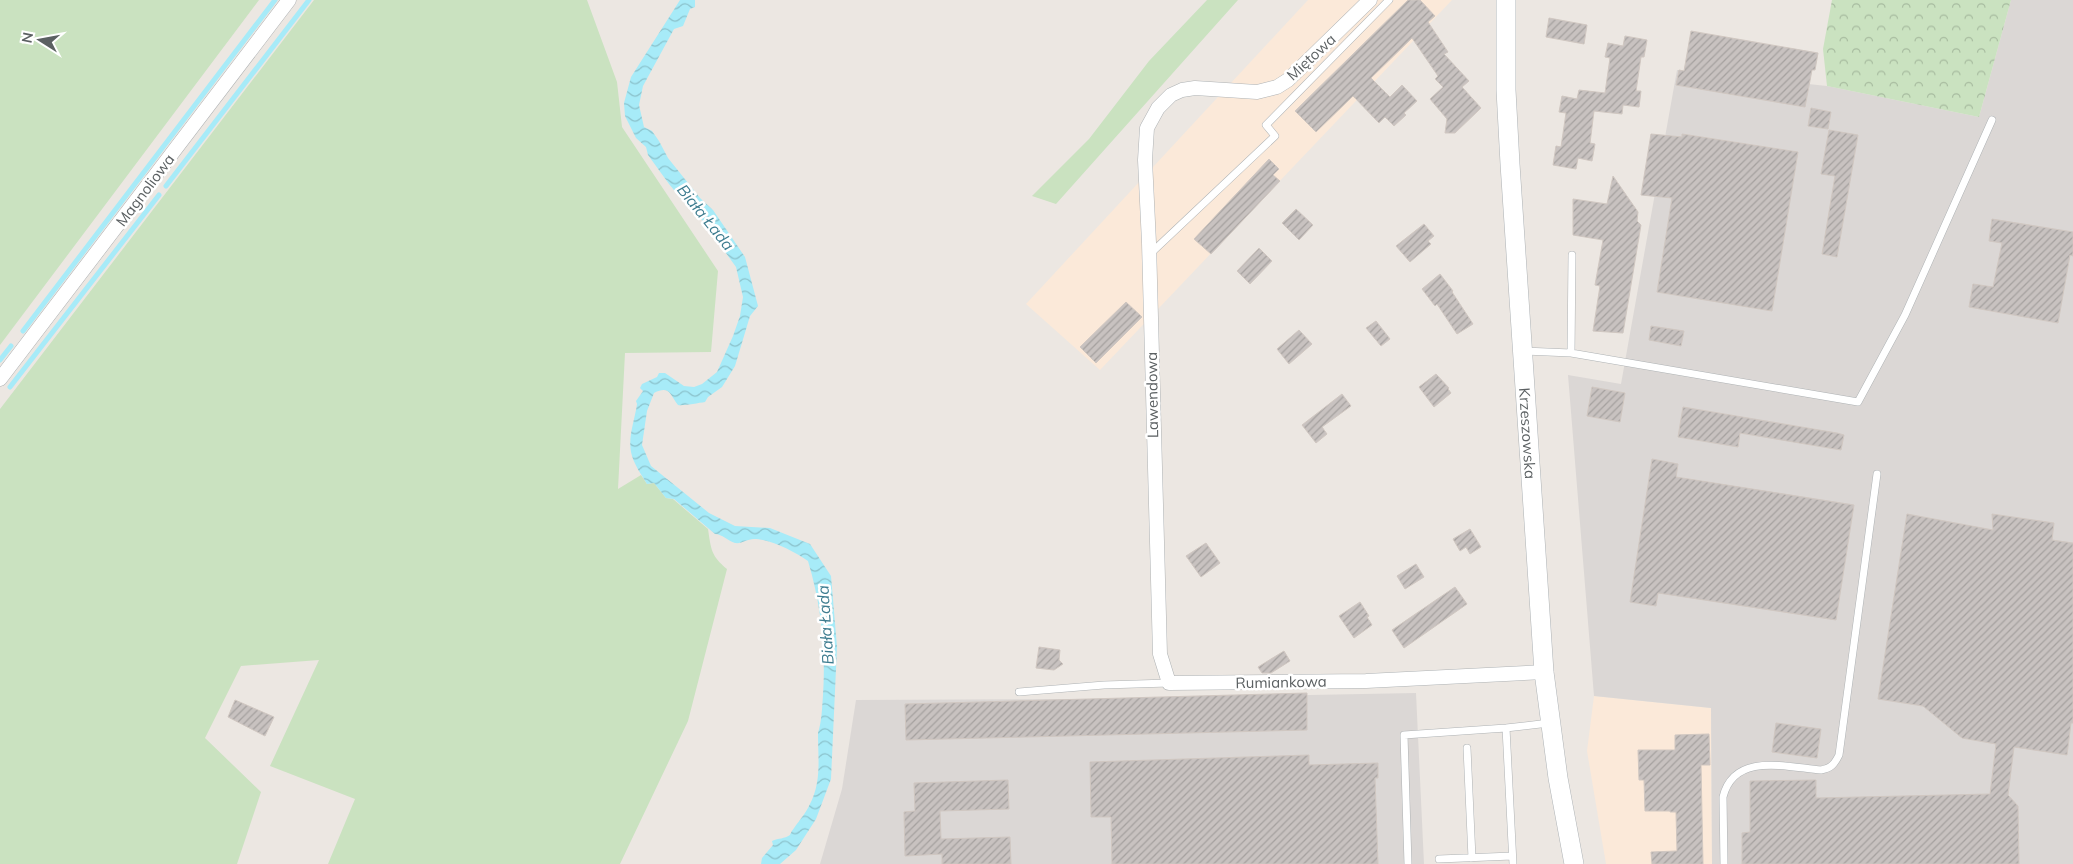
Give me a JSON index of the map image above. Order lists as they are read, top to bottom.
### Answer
{
  "streets": {
    "main road": ["Krzeszowska"],
    "street": [
      "Miętowa",
      "Magnoliowa",
      "Lawendowa",
      "Rumiankowa"
    ]
  },
  "crossings": [
    ["Miętowa", "Lawendowa"],
    ["Lawendowa", "Rumiankowa"],
    ["Krzeszowska", "Rumiankowa"]
  ],
  "water": ["Biała Łada"],
  "north": "left"
}
